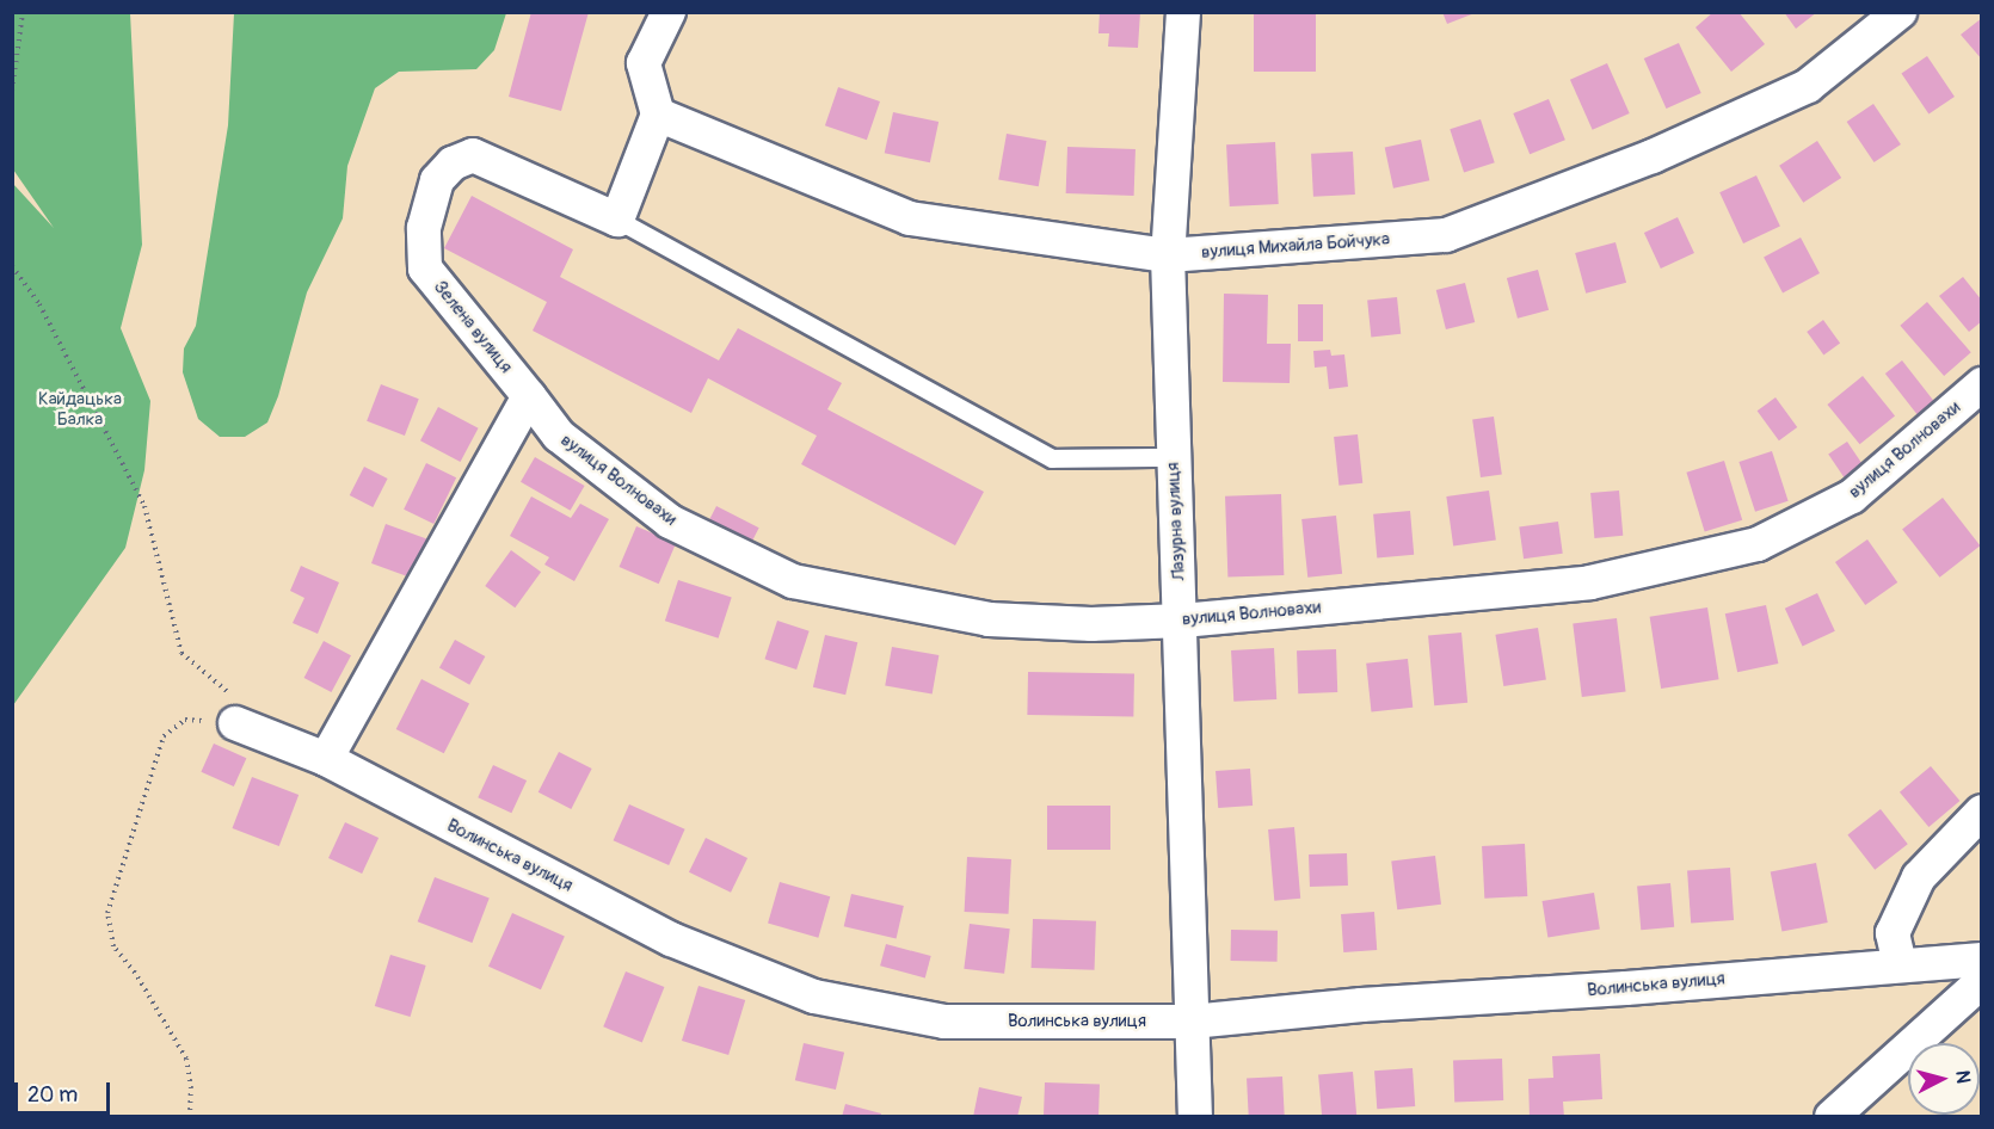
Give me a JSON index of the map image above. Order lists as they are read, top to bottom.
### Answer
{
  "streets": {
    "street": [
      "вулиця Михайла Бойчука",
      "Зелена вулиця",
      "вулиця Волновахи",
      "Лазурна вулиця",
      "Волинська вулиця"
    ]
  },
  "crossings": [
    ["вулиця Михайла Бойчука", "Лазурна вулиця"],
    ["Зелена вулиця", "вулиця Волновахи"],
    ["вулиця Волновахи", "Лазурна вулиця"],
    ["Лазурна вулиця", "Волинська вулиця"]
  ],
  "parks": ["Кайдацька Балка"],
  "scale_bar": "20 m",
  "north": "right"
}
